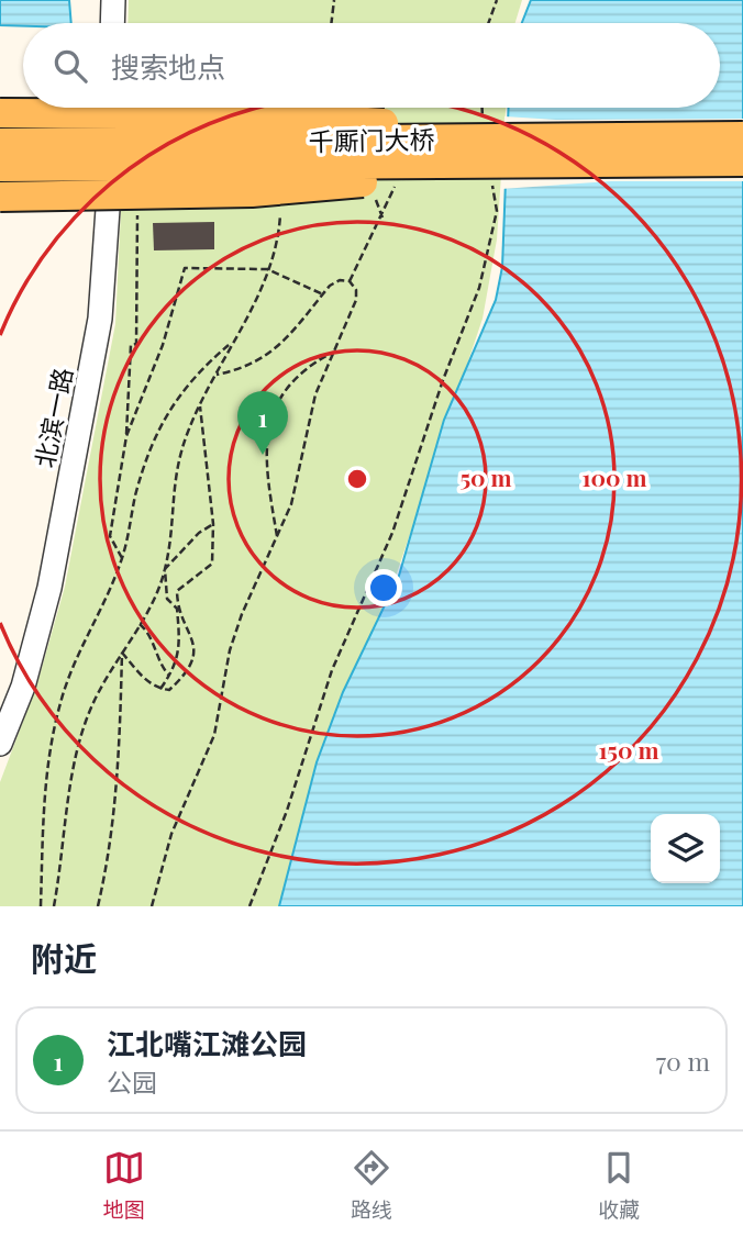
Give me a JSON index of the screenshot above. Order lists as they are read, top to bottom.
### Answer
{
  "streets": {
    "main road": ["千厮门大桥"],
    "street": ["北滨一路"]
  },
  "page": {
    "search": "搜索地点",
    "pins": "1",
    "heading": "附近",
    "list": [
      {
        "mark": "1",
        "name": "江北嘴江滩公园",
        "note": "公园",
        "value": "70 m"
      }
    ],
    "nav": ["地图", "路线", "收藏"]
  },
  "rings": ["50 m", "100 m", "150 m"]
}
